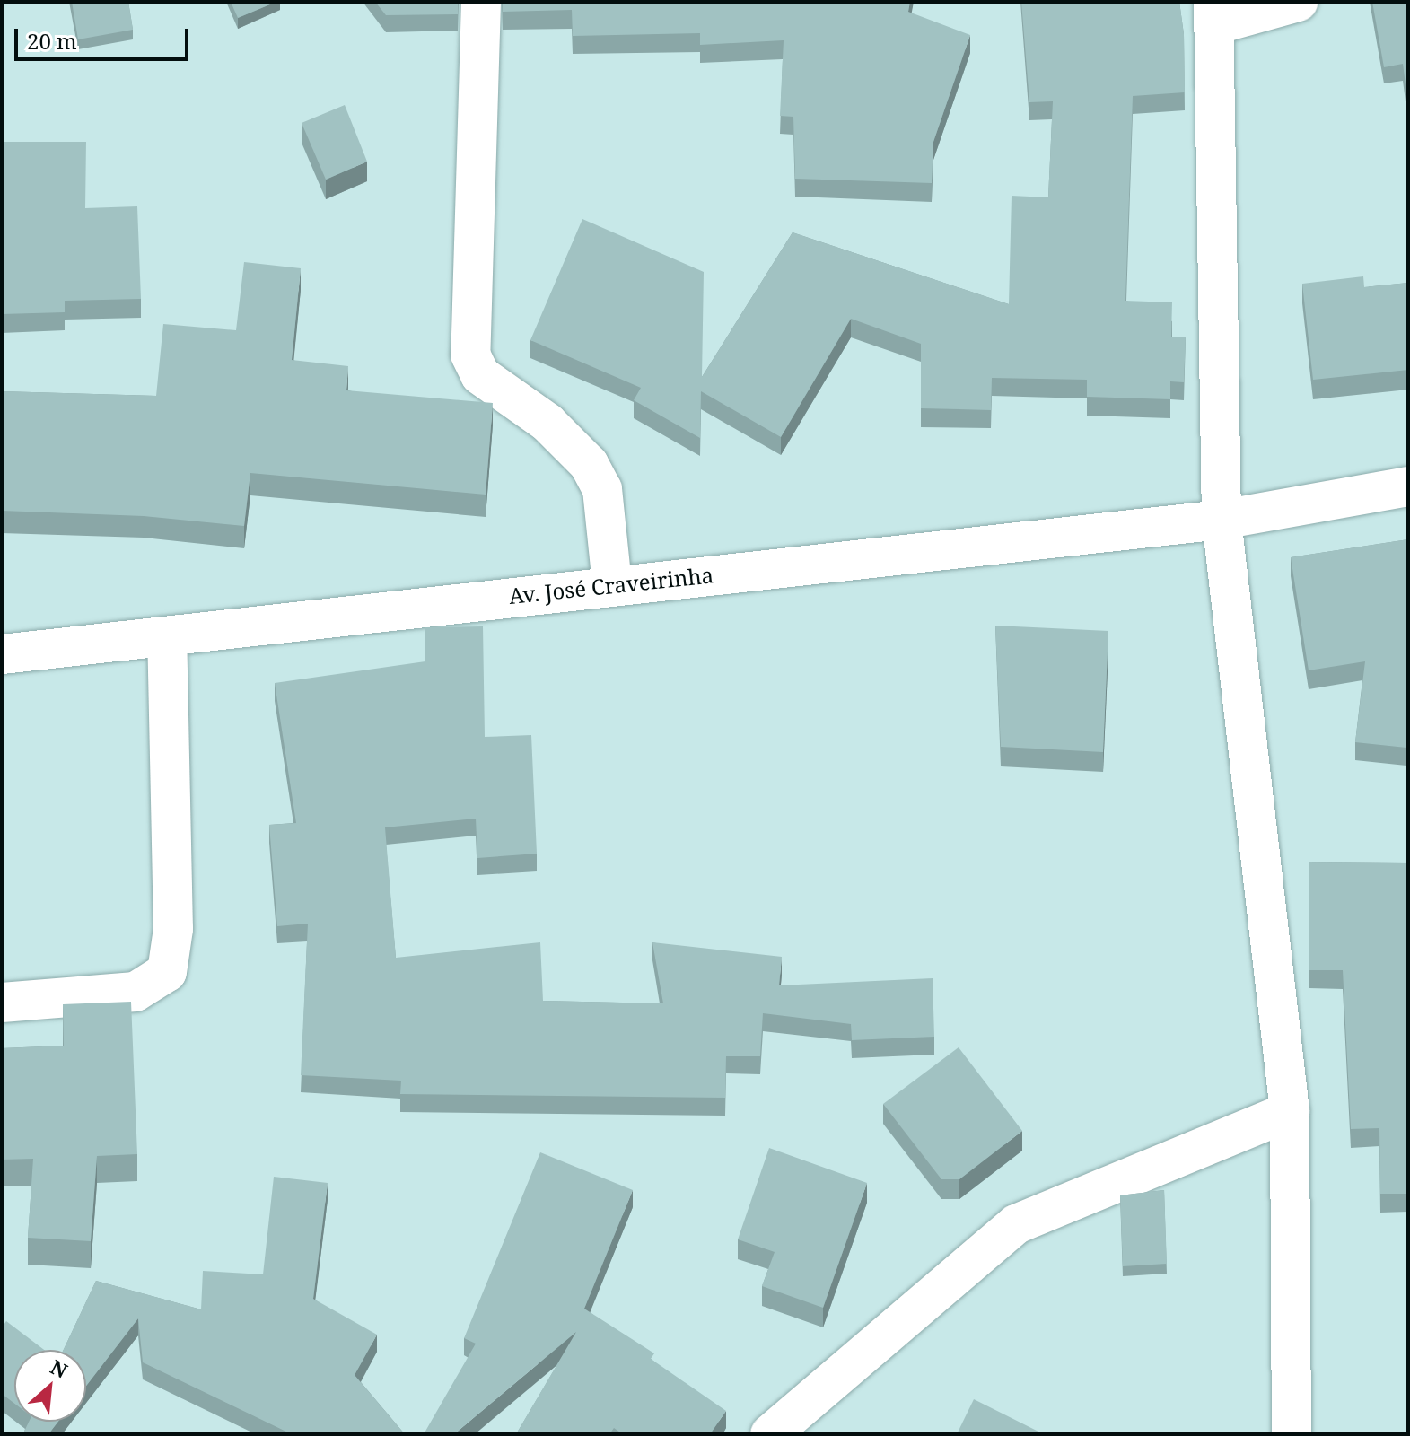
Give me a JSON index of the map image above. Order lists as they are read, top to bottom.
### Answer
{
  "streets": {
    "street": ["Av. José Craveirinha"]
  },
  "scale_bar": "20 m",
  "north": "top right"
}
